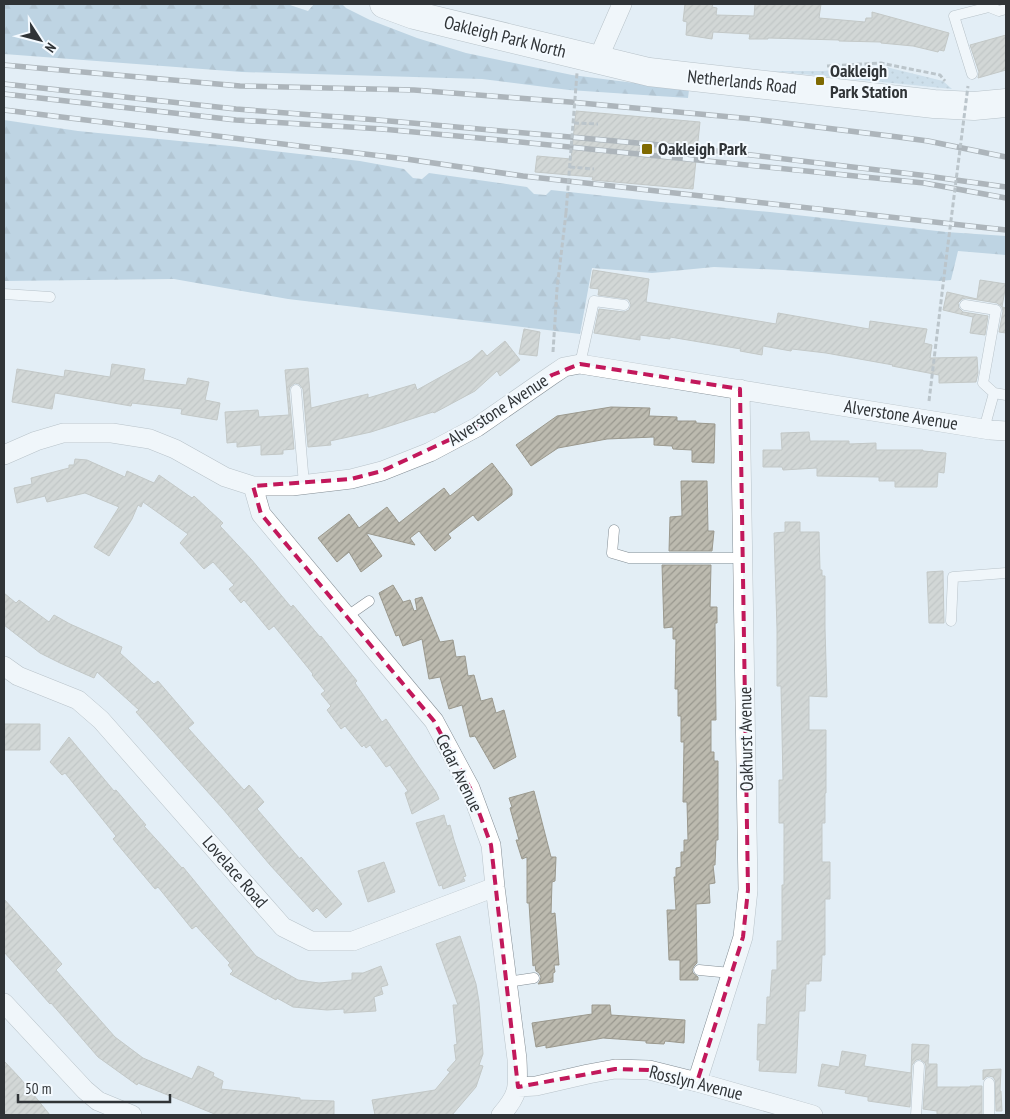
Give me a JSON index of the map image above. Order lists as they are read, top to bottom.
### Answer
{
  "streets": {
    "street": [
      "Oakleigh Park North",
      "Netherlands Road",
      "Alverstone Avenue",
      "Oakhurst Avenue",
      "Cedar Avenue",
      "Lovelace Road",
      "Rosslyn Avenue"
    ]
  },
  "crossings": [
    ["Oakleigh Park North", "Netherlands Road"],
    ["Alverstone Avenue", "Oakhurst Avenue"],
    ["Alverstone Avenue", "Cedar Avenue"],
    ["Oakhurst Avenue", "Rosslyn Avenue"],
    ["Cedar Avenue", "Lovelace Road"],
    ["Cedar Avenue", "Rosslyn Avenue"]
  ],
  "places": {
    "transit": ["Oakleigh Park Station", "Oakleigh Park"]
  },
  "scale_bar": "50 m",
  "north": "bottom right"
}
